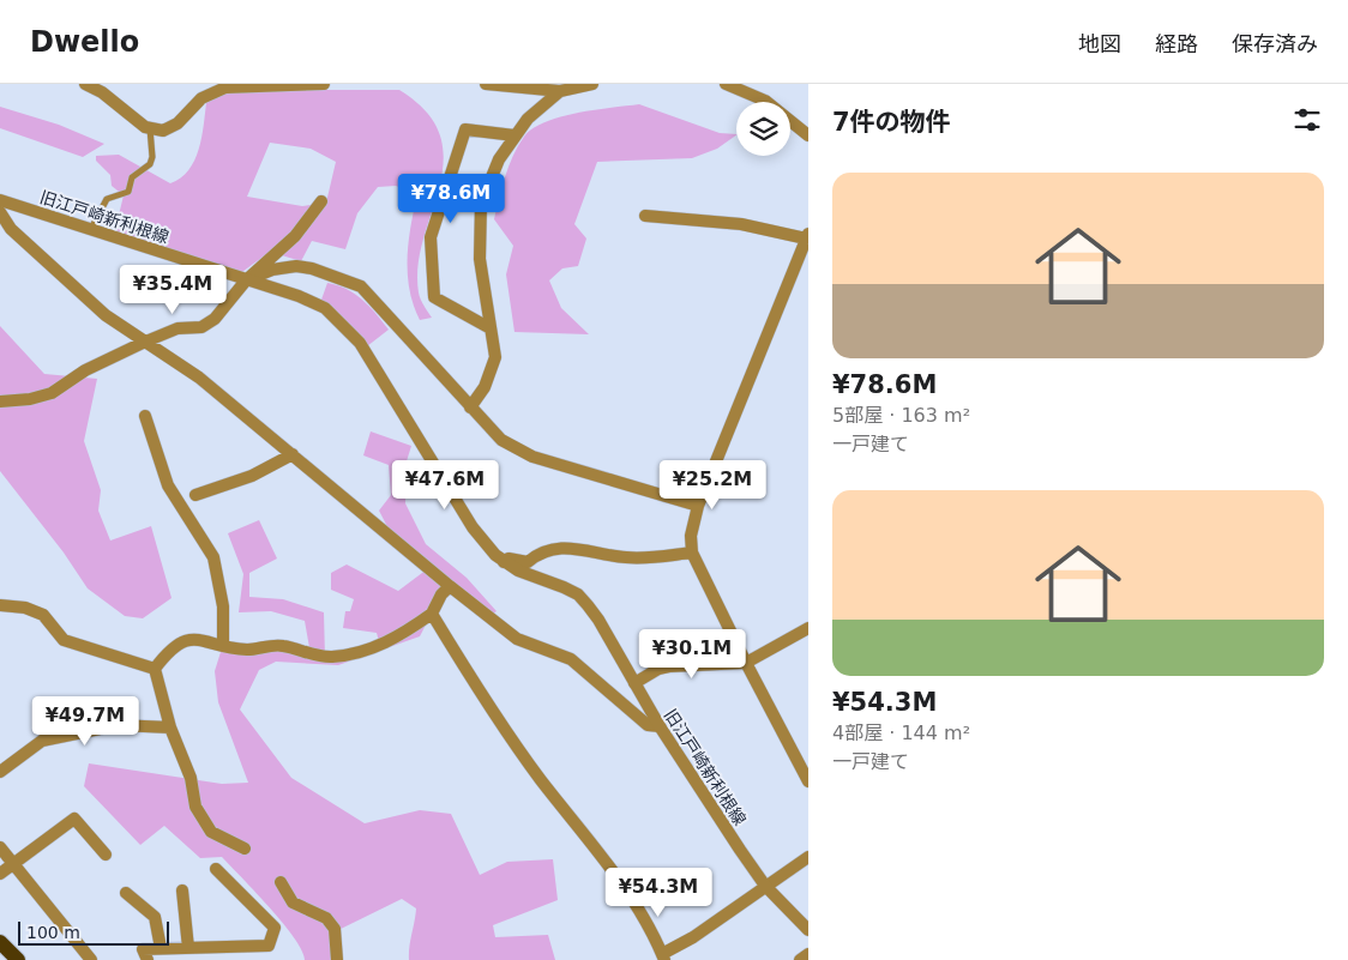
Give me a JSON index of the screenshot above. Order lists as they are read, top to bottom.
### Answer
{
  "streets": {
    "street": ["旧江戸崎新利根線"]
  },
  "scale_bar": "100 m",
  "page": {
    "header": "Dwello",
    "nav": ["地図", "経路", "保存済み"],
    "heading": "7件の物件",
    "list": [
      {
        "name": "¥78.6M",
        "note": "5部屋 · 163 m² · 一戸建て"
      },
      {
        "name": "¥54.3M",
        "note": "4部屋 · 144 m² · 一戸建て"
      }
    ],
    "price": [
      "¥78.6M",
      "¥35.4M",
      "¥47.6M",
      "¥25.2M",
      "¥30.1M",
      "¥49.7M",
      "¥54.3M"
    ],
    "scale": "100 m"
  }
}
